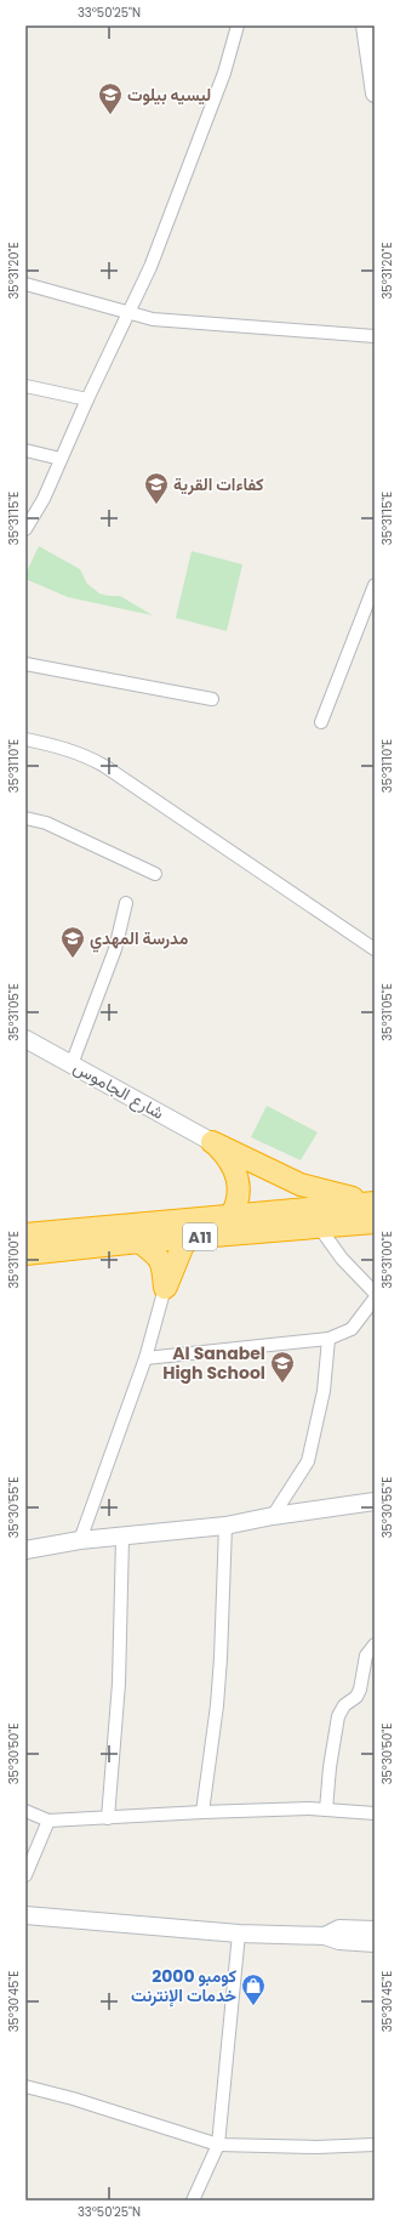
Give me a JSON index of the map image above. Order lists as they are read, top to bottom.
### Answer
{
  "streets": {
    "highway": ["A11"],
    "street": ["شارع الجاموس"]
  },
  "places": {
    "school or university": [
      "ليسيه بيلوت",
      "كفاءات القرية",
      "مدرسة المهدي",
      "Al Sanabel High School"
    ],
    "shop": ["كومبو 2000 خدمات الإنترنت"]
  },
  "coordinates": [
    "33°50'25\"N",
    "35°31'20\"E",
    "35°31'15\"E",
    "35°31'10\"E",
    "35°31'05\"E",
    "35°31'00\"E",
    "35°30'55\"E",
    "35°30'50\"E",
    "35°30'45\"E"
  ]
}
